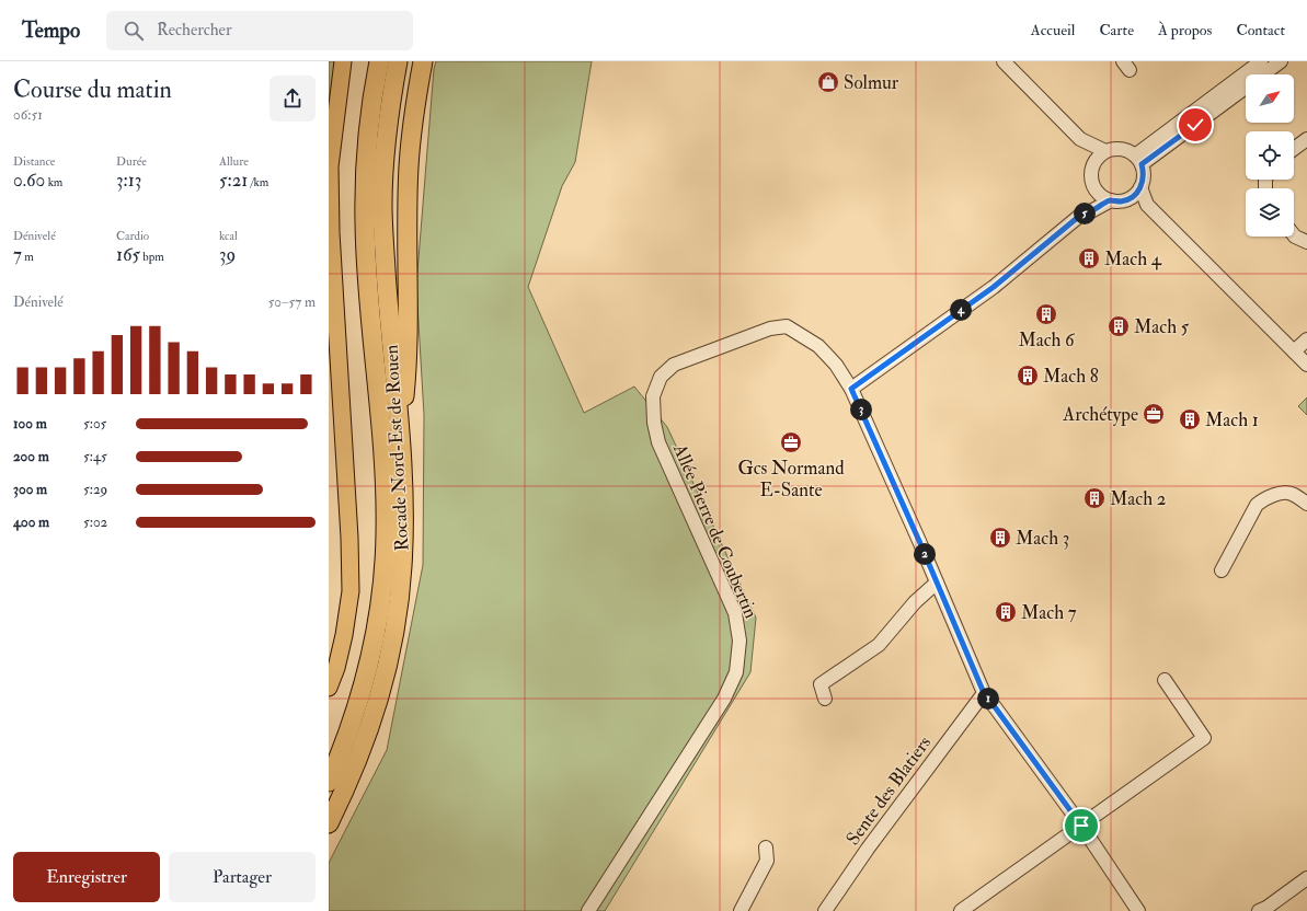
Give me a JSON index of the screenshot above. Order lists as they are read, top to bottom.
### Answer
{
  "streets": {
    "highway": ["Rocade Nord-Est de Rouen"],
    "street": ["Allée Pierre de Coubertin", "Sente des Blatiers"]
  },
  "places": {
    "shop": ["Solmur"],
    "building": [
      "Mach 4",
      "Mach 6",
      "Mach 5",
      "Mach 8",
      "Mach 1",
      "Mach 2",
      "Mach 3",
      "Mach 7"
    ],
    "office": ["Archétype", "Gcs Normand E-Sante"]
  },
  "north": "top right",
  "page": {
    "header": "Tempo",
    "search": "Rechercher",
    "nav": [
      "Accueil",
      "Carte",
      "À propos",
      "Contact"
    ],
    "heading": ["Course du matin", "06:51"],
    "stats": [
      ["Distance", "0.60 km"],
      ["Durée", "3:13"],
      ["Allure", "5:21 /km"],
      ["Dénivelé", "7 m"],
      ["Cardio", "165 bpm"],
      ["kcal", "39"]
    ],
    "pins": [
      "5",
      "4",
      "3",
      "2",
      "1"
    ],
    "chart": ["Dénivelé", "50–57 m"],
    "list": [
      {
        "name": "100 m",
        "note": "5:05"
      },
      {
        "name": "200 m",
        "note": "5:45"
      },
      {
        "name": "300 m",
        "note": "5:29"
      },
      {
        "name": "400 m",
        "note": "5:02"
      }
    ],
    "buttons": ["Enregistrer", "Partager"]
  }
}
